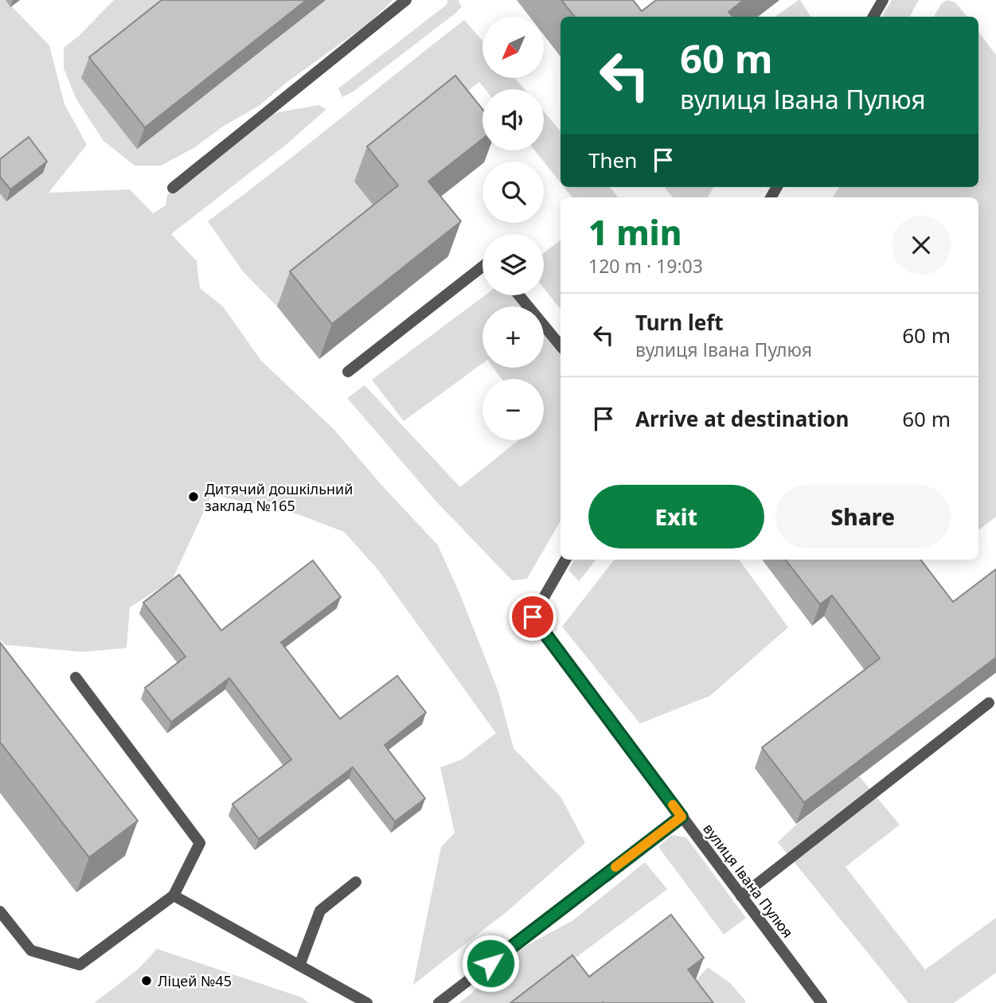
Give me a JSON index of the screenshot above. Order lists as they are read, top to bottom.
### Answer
{
  "streets": {
    "street": ["вулиця Івана Пулюя"]
  },
  "places": ["Дитячий дошкільний заклад №165", "Ліцей №45"],
  "north": "bottom left",
  "page": {
    "map_buttons": ["+", "−"],
    "turn": ["60 m", "вулиця Івана Пулюя"],
    "then": "Then",
    "heading": ["1 min", "120 m · 19:03"],
    "list": [
      {
        "name": "Turn left",
        "note": "вулиця Івана Пулюя",
        "value": "60 m"
      },
      {
        "name": "Arrive at destination",
        "value": "60 m"
      }
    ],
    "buttons": ["Exit", "Share"]
  }
}
